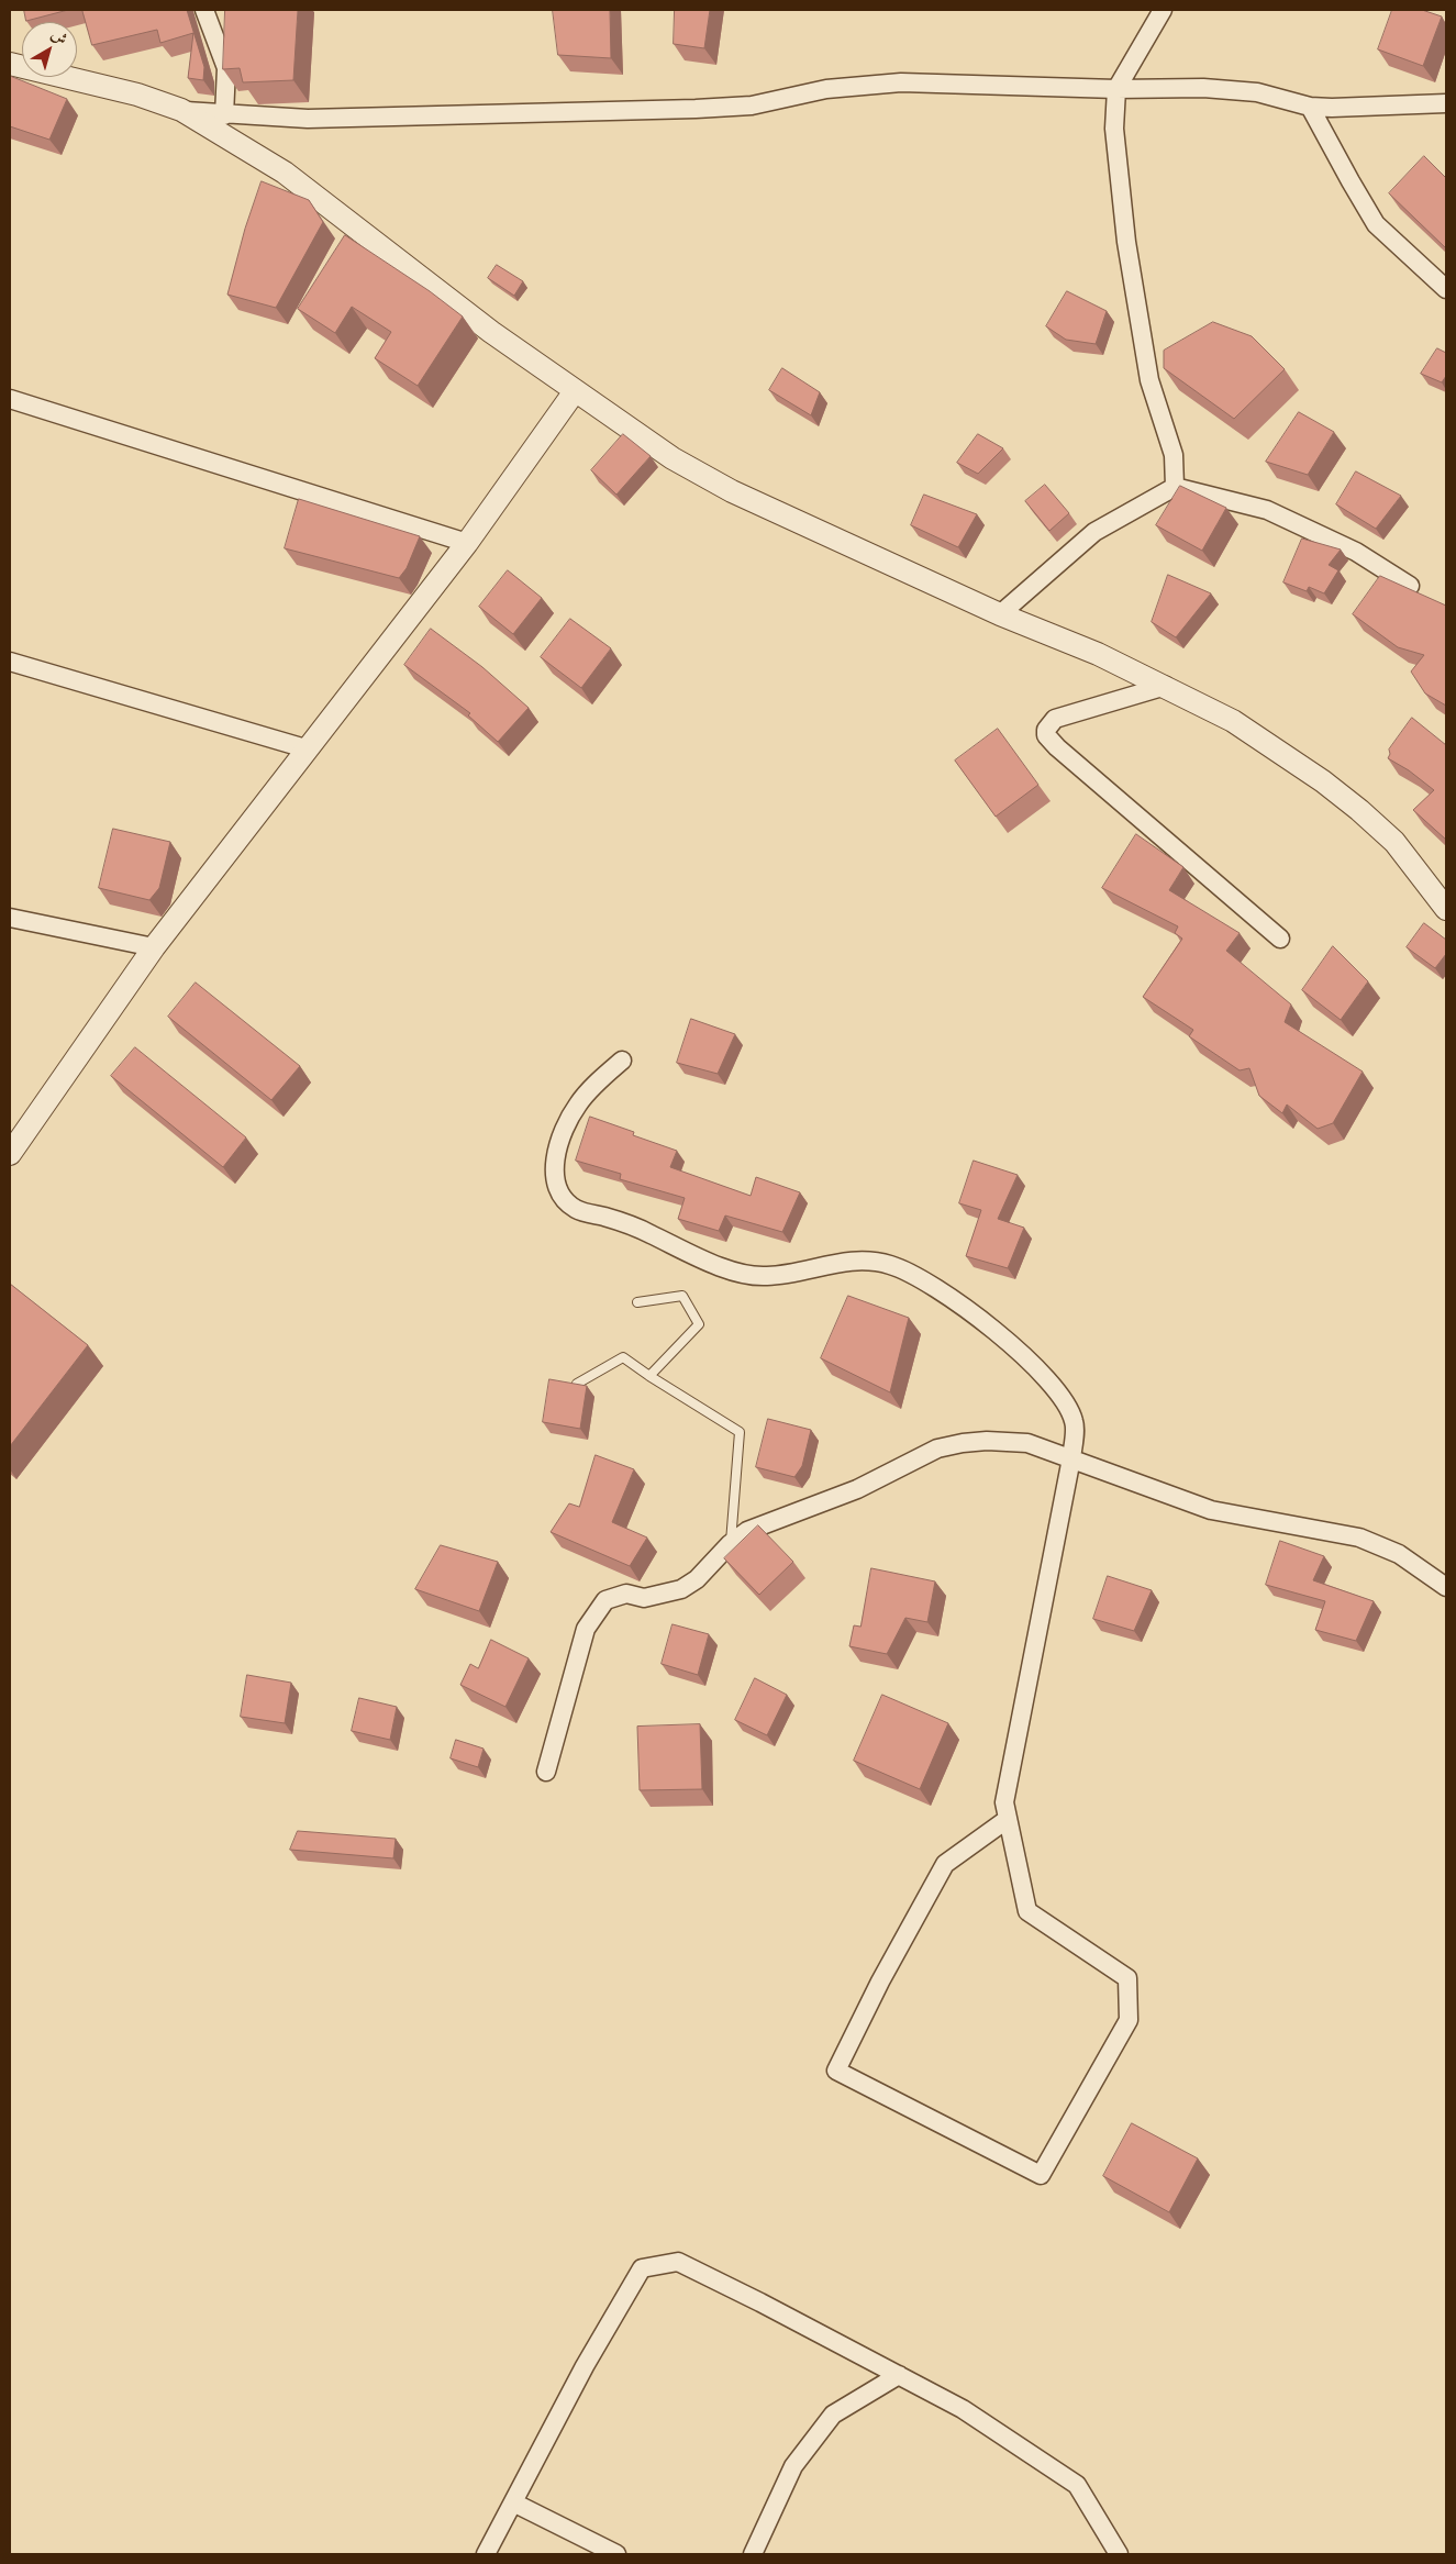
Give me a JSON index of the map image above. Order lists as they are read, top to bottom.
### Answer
{
  "north": "top right"
}
